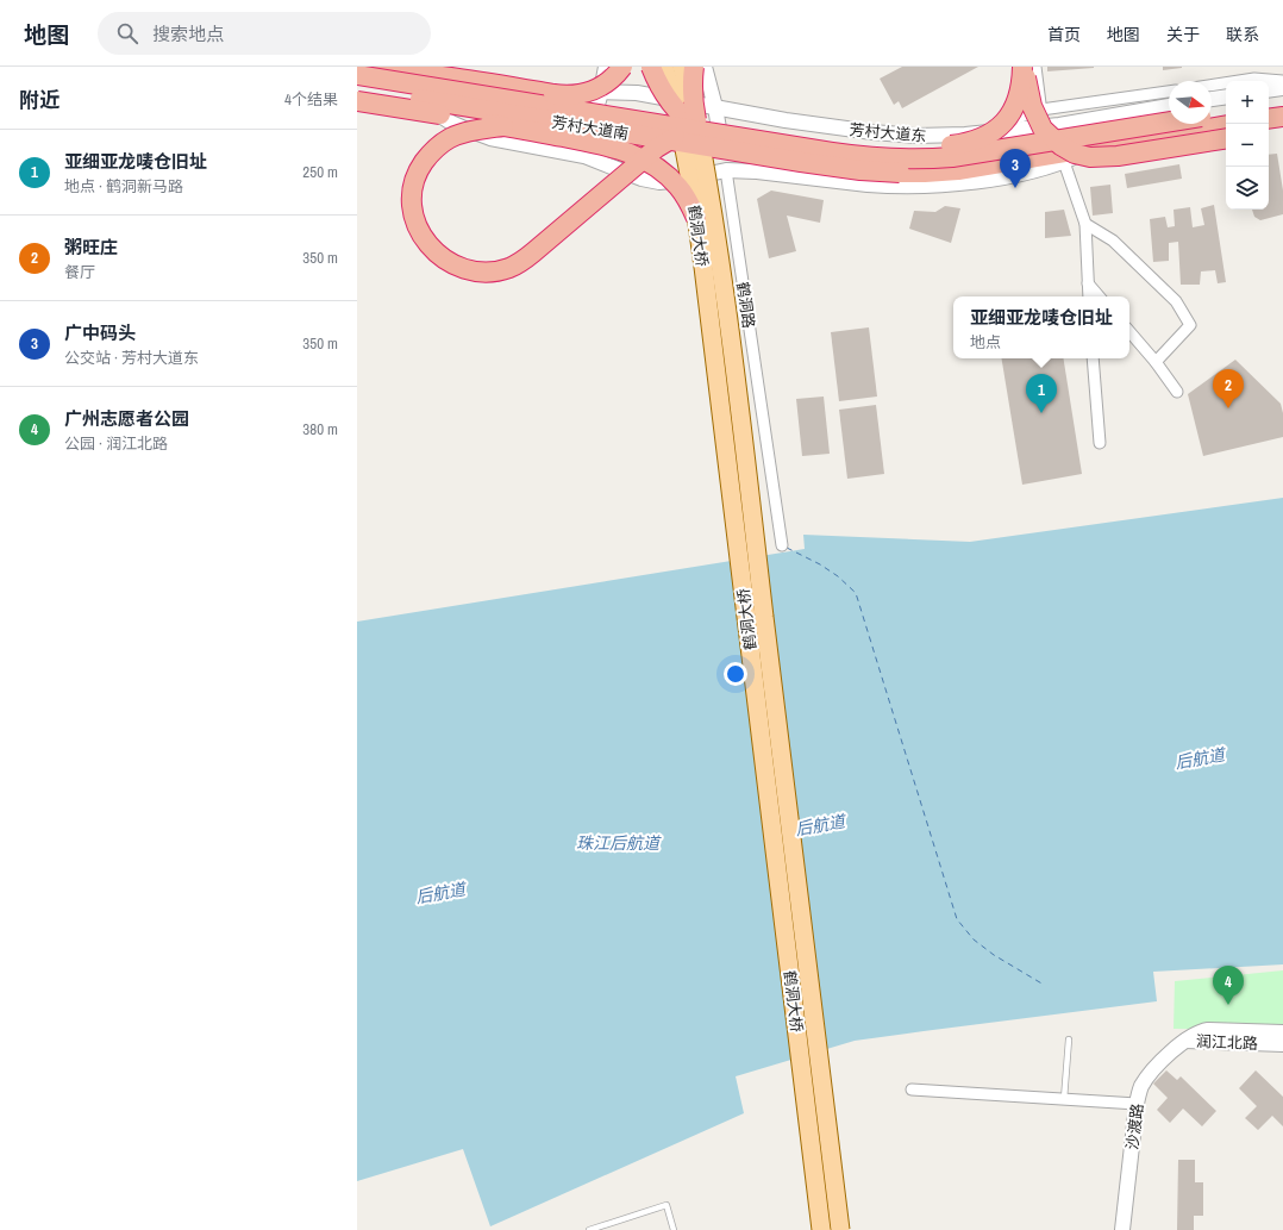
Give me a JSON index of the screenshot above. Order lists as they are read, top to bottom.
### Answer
{
  "streets": {
    "highway": ["芳村大道南", "芳村大道东"],
    "main road": ["鹤洞大桥"],
    "street": ["鹤洞路", "润江北路", "沙渡路"]
  },
  "crossings": [
    ["芳村大道南", "芳村大道东"],
    ["芳村大道东", "鹤洞路"],
    ["润江北路", "沙渡路"]
  ],
  "water": ["后航道", "珠江后航道"],
  "north": "right",
  "page": {
    "header": "地图",
    "search": "搜索地点",
    "nav": [
      "首页",
      "地图",
      "关于",
      "联系"
    ],
    "heading": ["附近", "4个结果"],
    "map_buttons": ["+", "−"],
    "list": [
      {
        "mark": "1",
        "name": "亚细亚龙唛仓旧址",
        "note": "地点 · 鹤洞新马路",
        "value": "250 m"
      },
      {
        "mark": "2",
        "name": "粥旺庄",
        "note": "餐厅",
        "value": "350 m"
      },
      {
        "mark": "3",
        "name": "广中码头",
        "note": "公交站 · 芳村大道东",
        "value": "350 m"
      },
      {
        "mark": "4",
        "name": "广州志愿者公园",
        "note": "公园 · 润江北路",
        "value": "380 m"
      }
    ],
    "pins": [
      "3",
      "2",
      "1",
      "4"
    ],
    "popup": ["亚细亚龙唛仓旧址", "地点"]
  }
}
